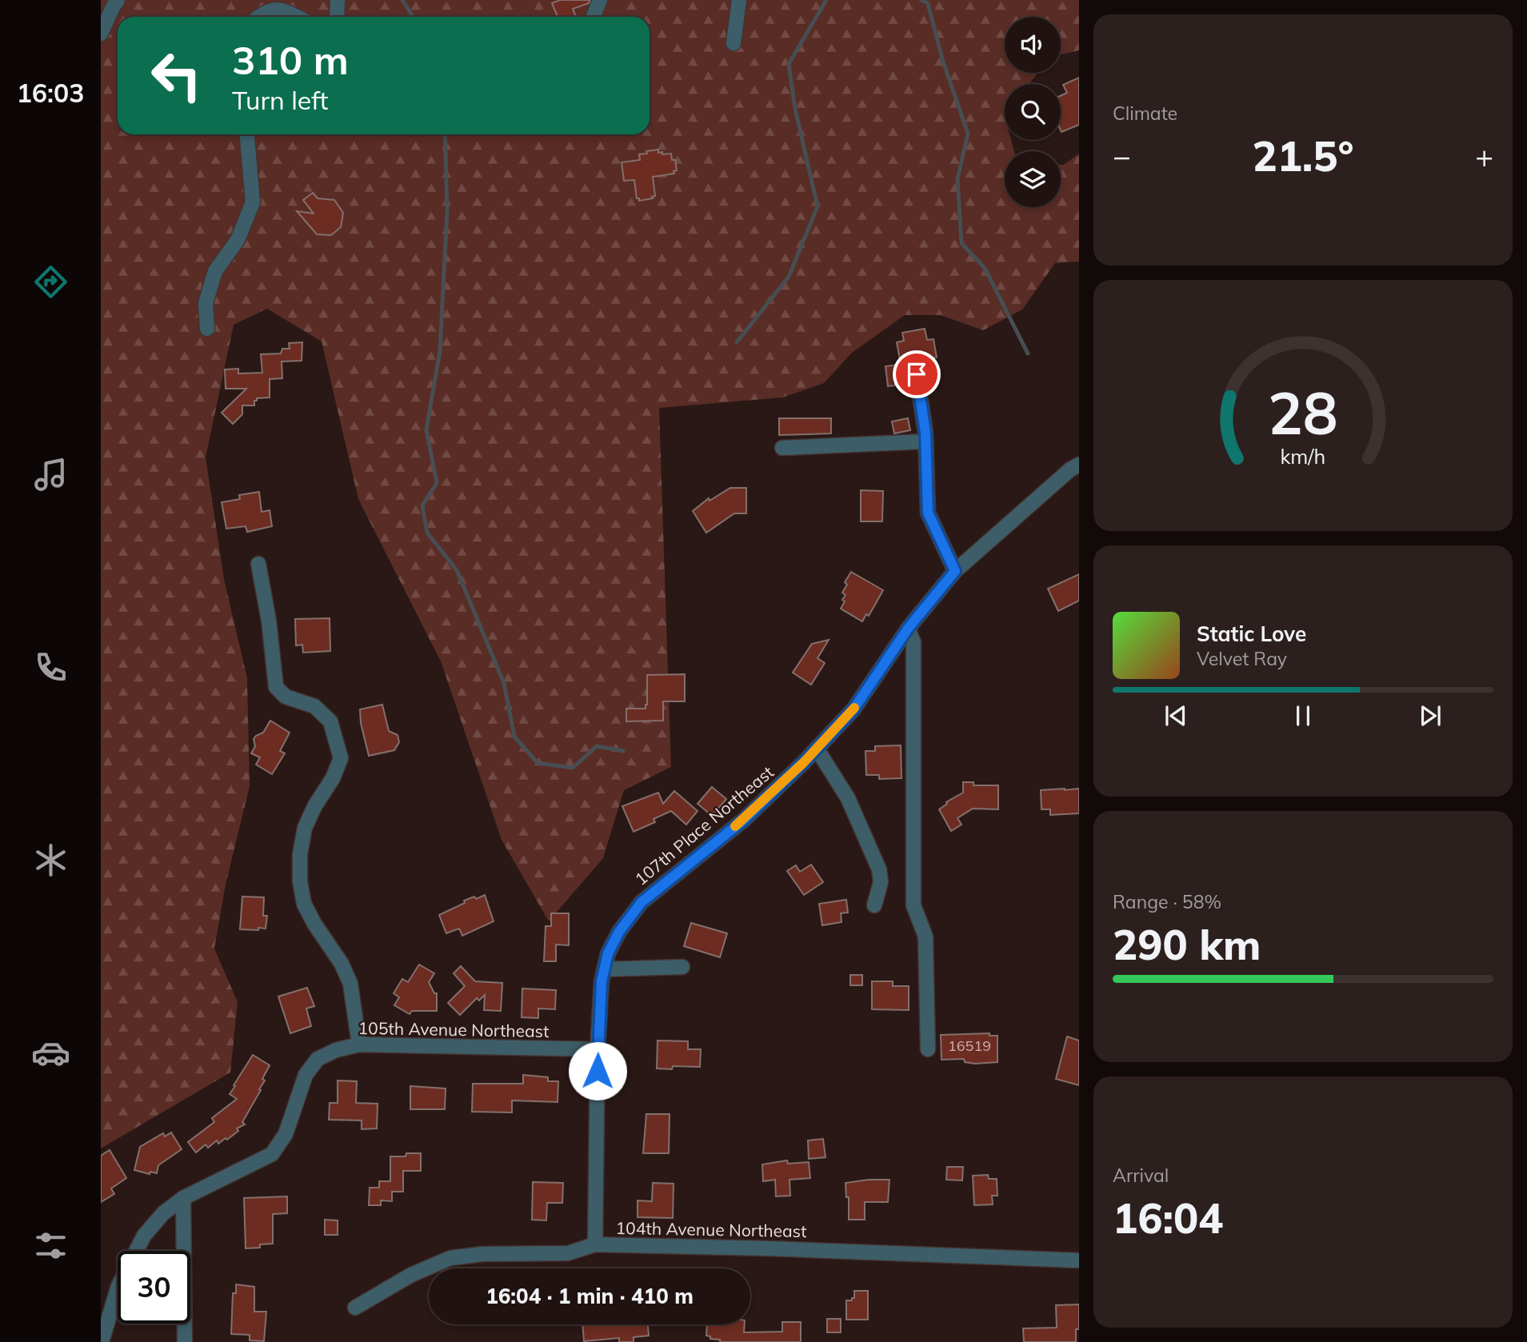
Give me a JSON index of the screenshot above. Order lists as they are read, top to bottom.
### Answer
{
  "streets": {
    "street": ["107th Place Northeast", "105th Avenue Northeast", "104th Avenue Northeast"]
  },
  "crossings": [
    ["107th Place Northeast", "105th Avenue Northeast"],
    ["107th Place Northeast", "104th Avenue Northeast"]
  ],
  "house_numbers": ["16519"],
  "page": {
    "tabs": "16:03",
    "tile": [
      "Climate",
      ["Range · 58%", "290 km"],
      ["Arrival", "16:04"]
    ],
    "turn": ["310 m", "Turn left"],
    "heat": ["−", "21.5°", "+"],
    "song": ["Static Love", "Velvet Ray"],
    "limit": "30",
    "trip": "16:04 · 1 min · 410 m",
    "gauge": ["28", "km/h"]
  }
}
